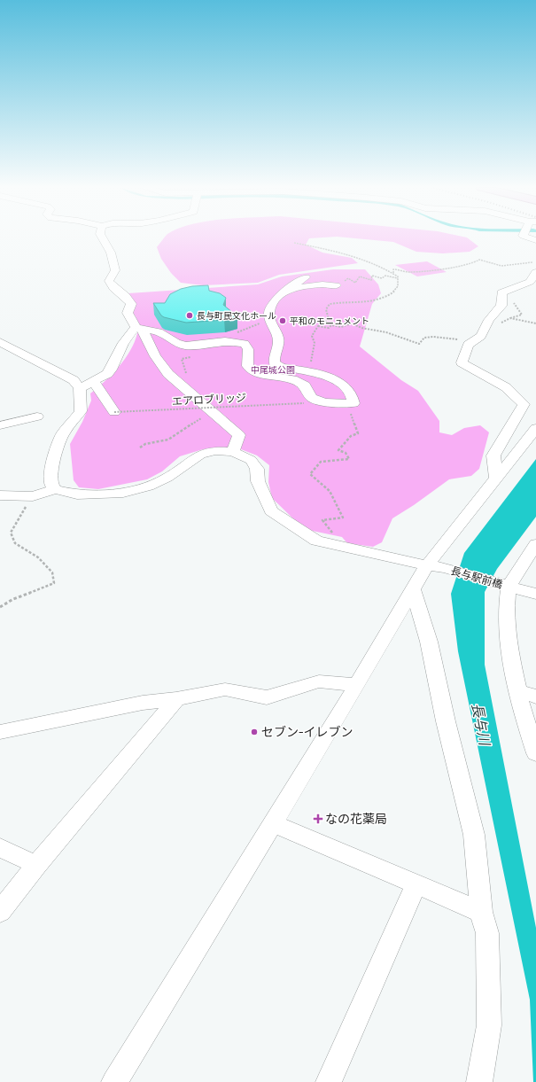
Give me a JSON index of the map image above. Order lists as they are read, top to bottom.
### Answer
{
  "streets": {
    "street": ["長与駅前橋"],
    "path": ["エアロブリッジ"]
  },
  "water": ["長与川"],
  "parks": ["中尾城公園"],
  "places": {
    "other": ["長与町民文化ホール", "平和のモニュメント", "セブン-イレブン"],
    "health": ["なの花薬局"]
  }
}
